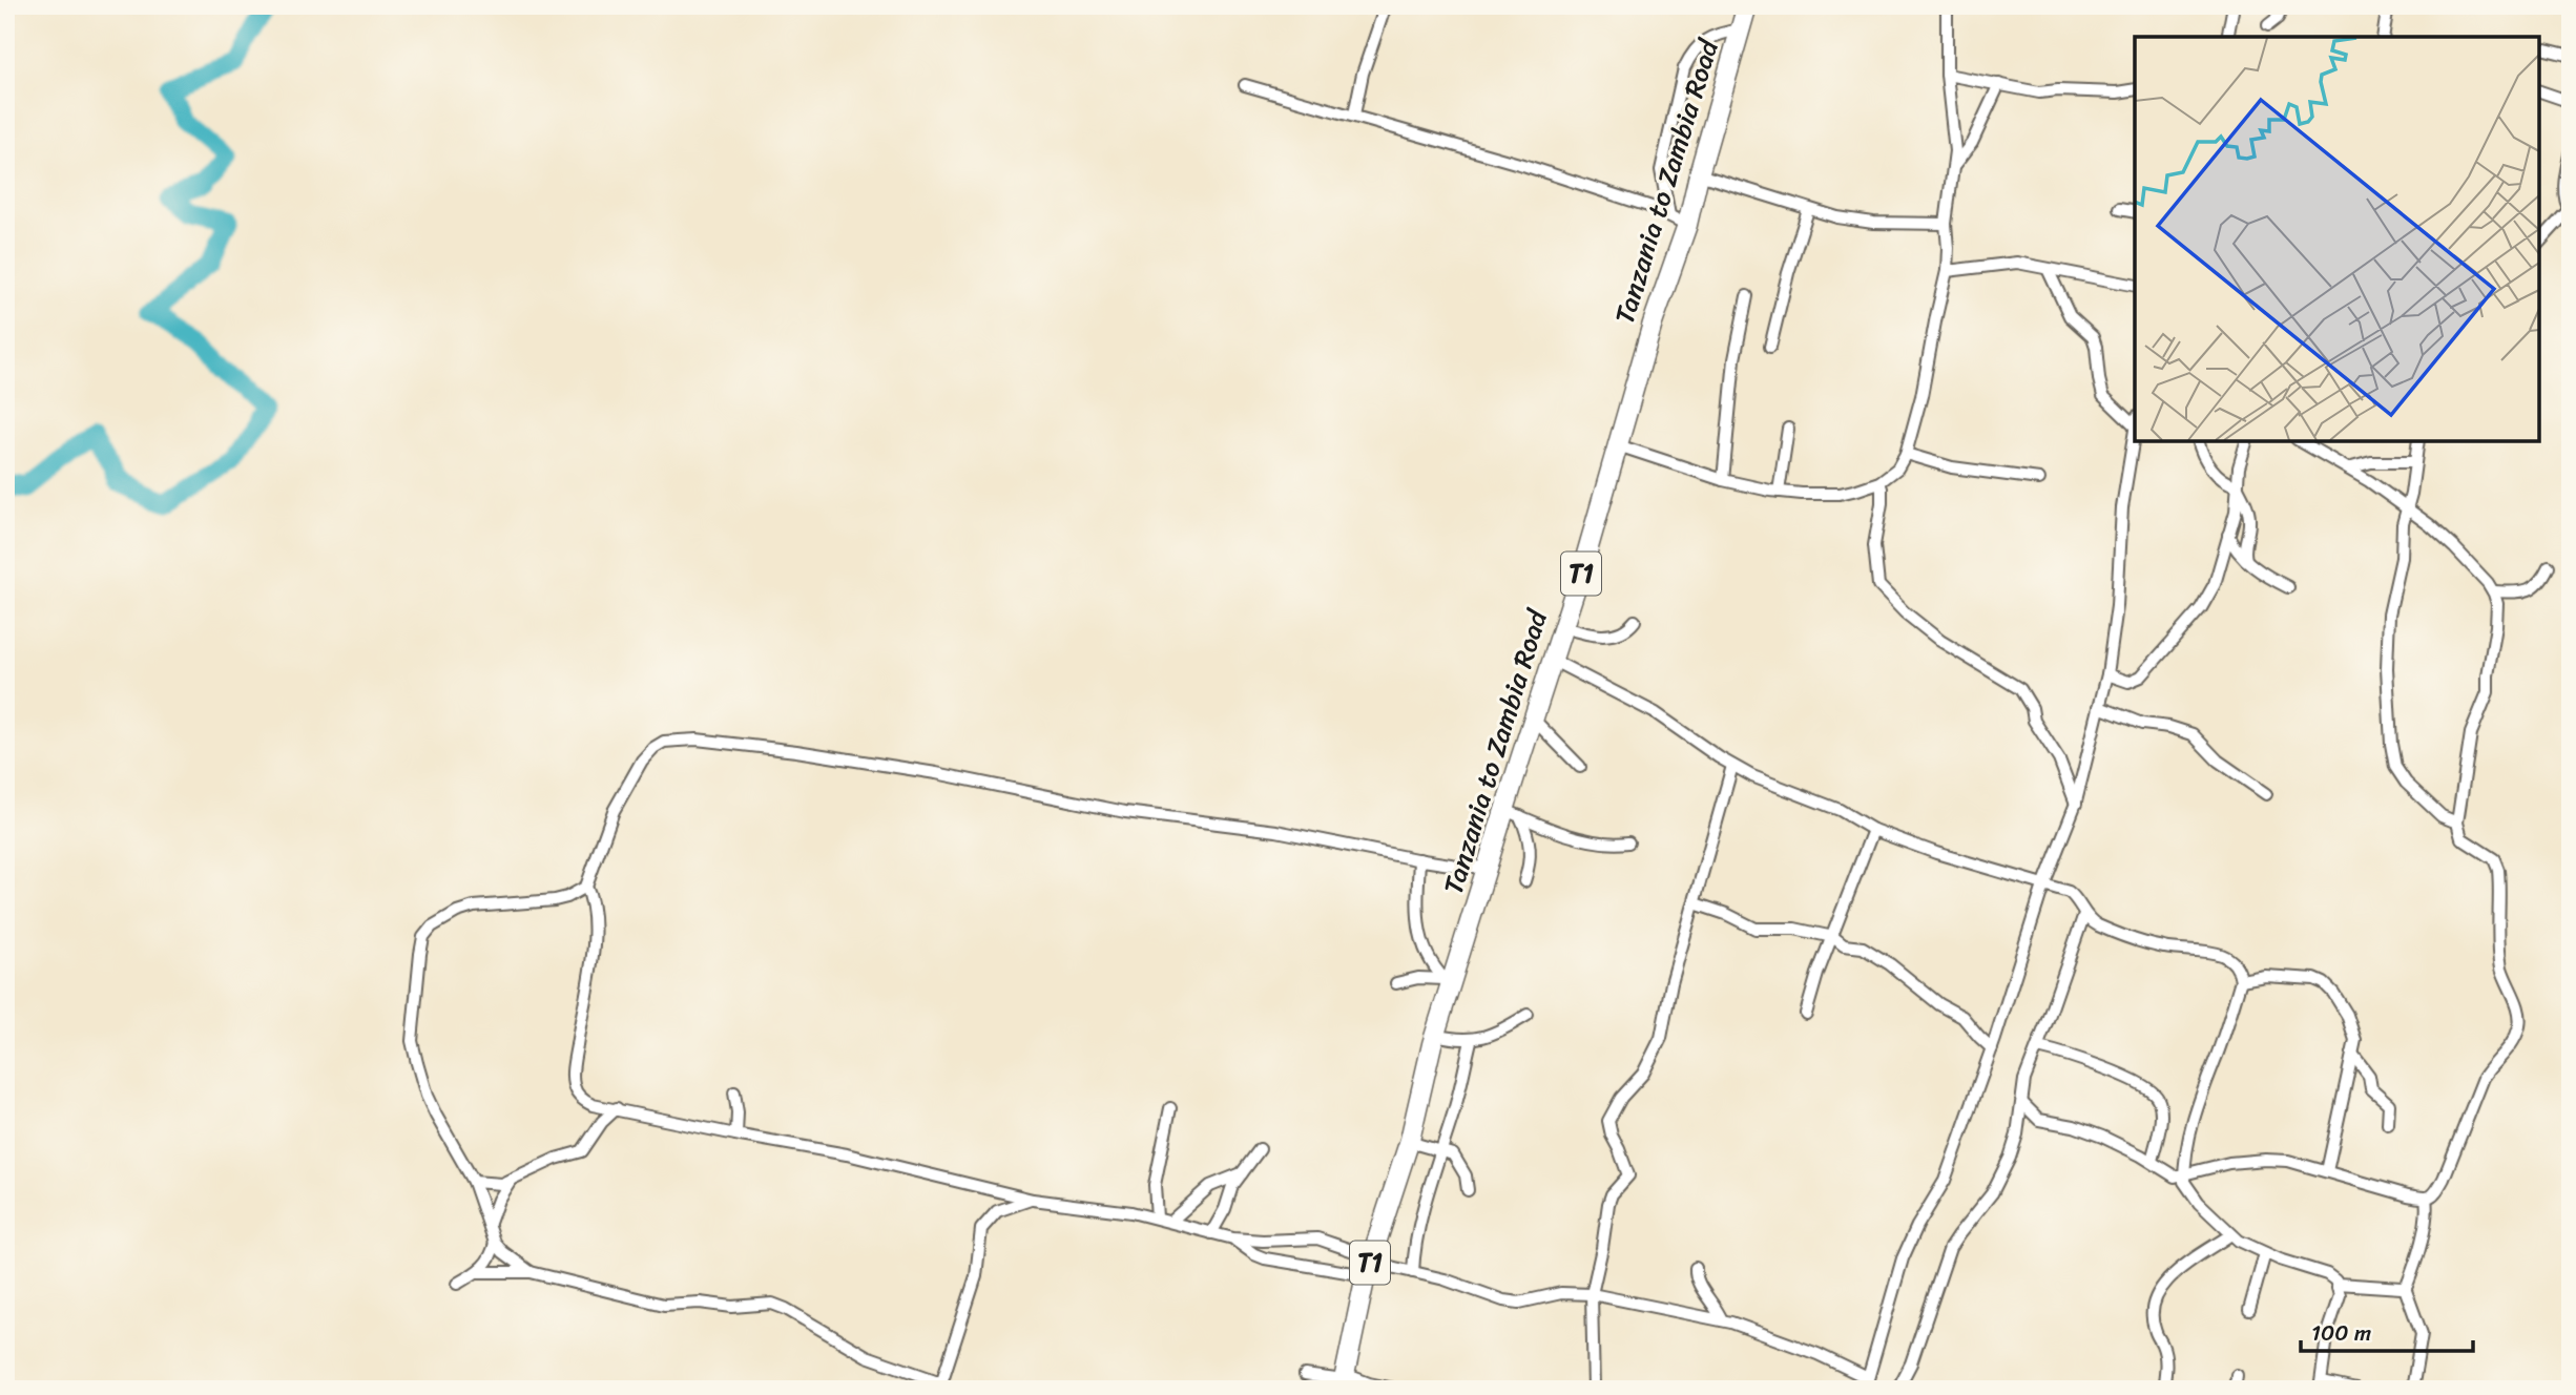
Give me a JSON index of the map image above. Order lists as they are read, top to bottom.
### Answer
{
  "streets": {
    "highway": ["Tanzania to Zambia Road", "T1"]
  },
  "scale_bar": "100 m"
}
